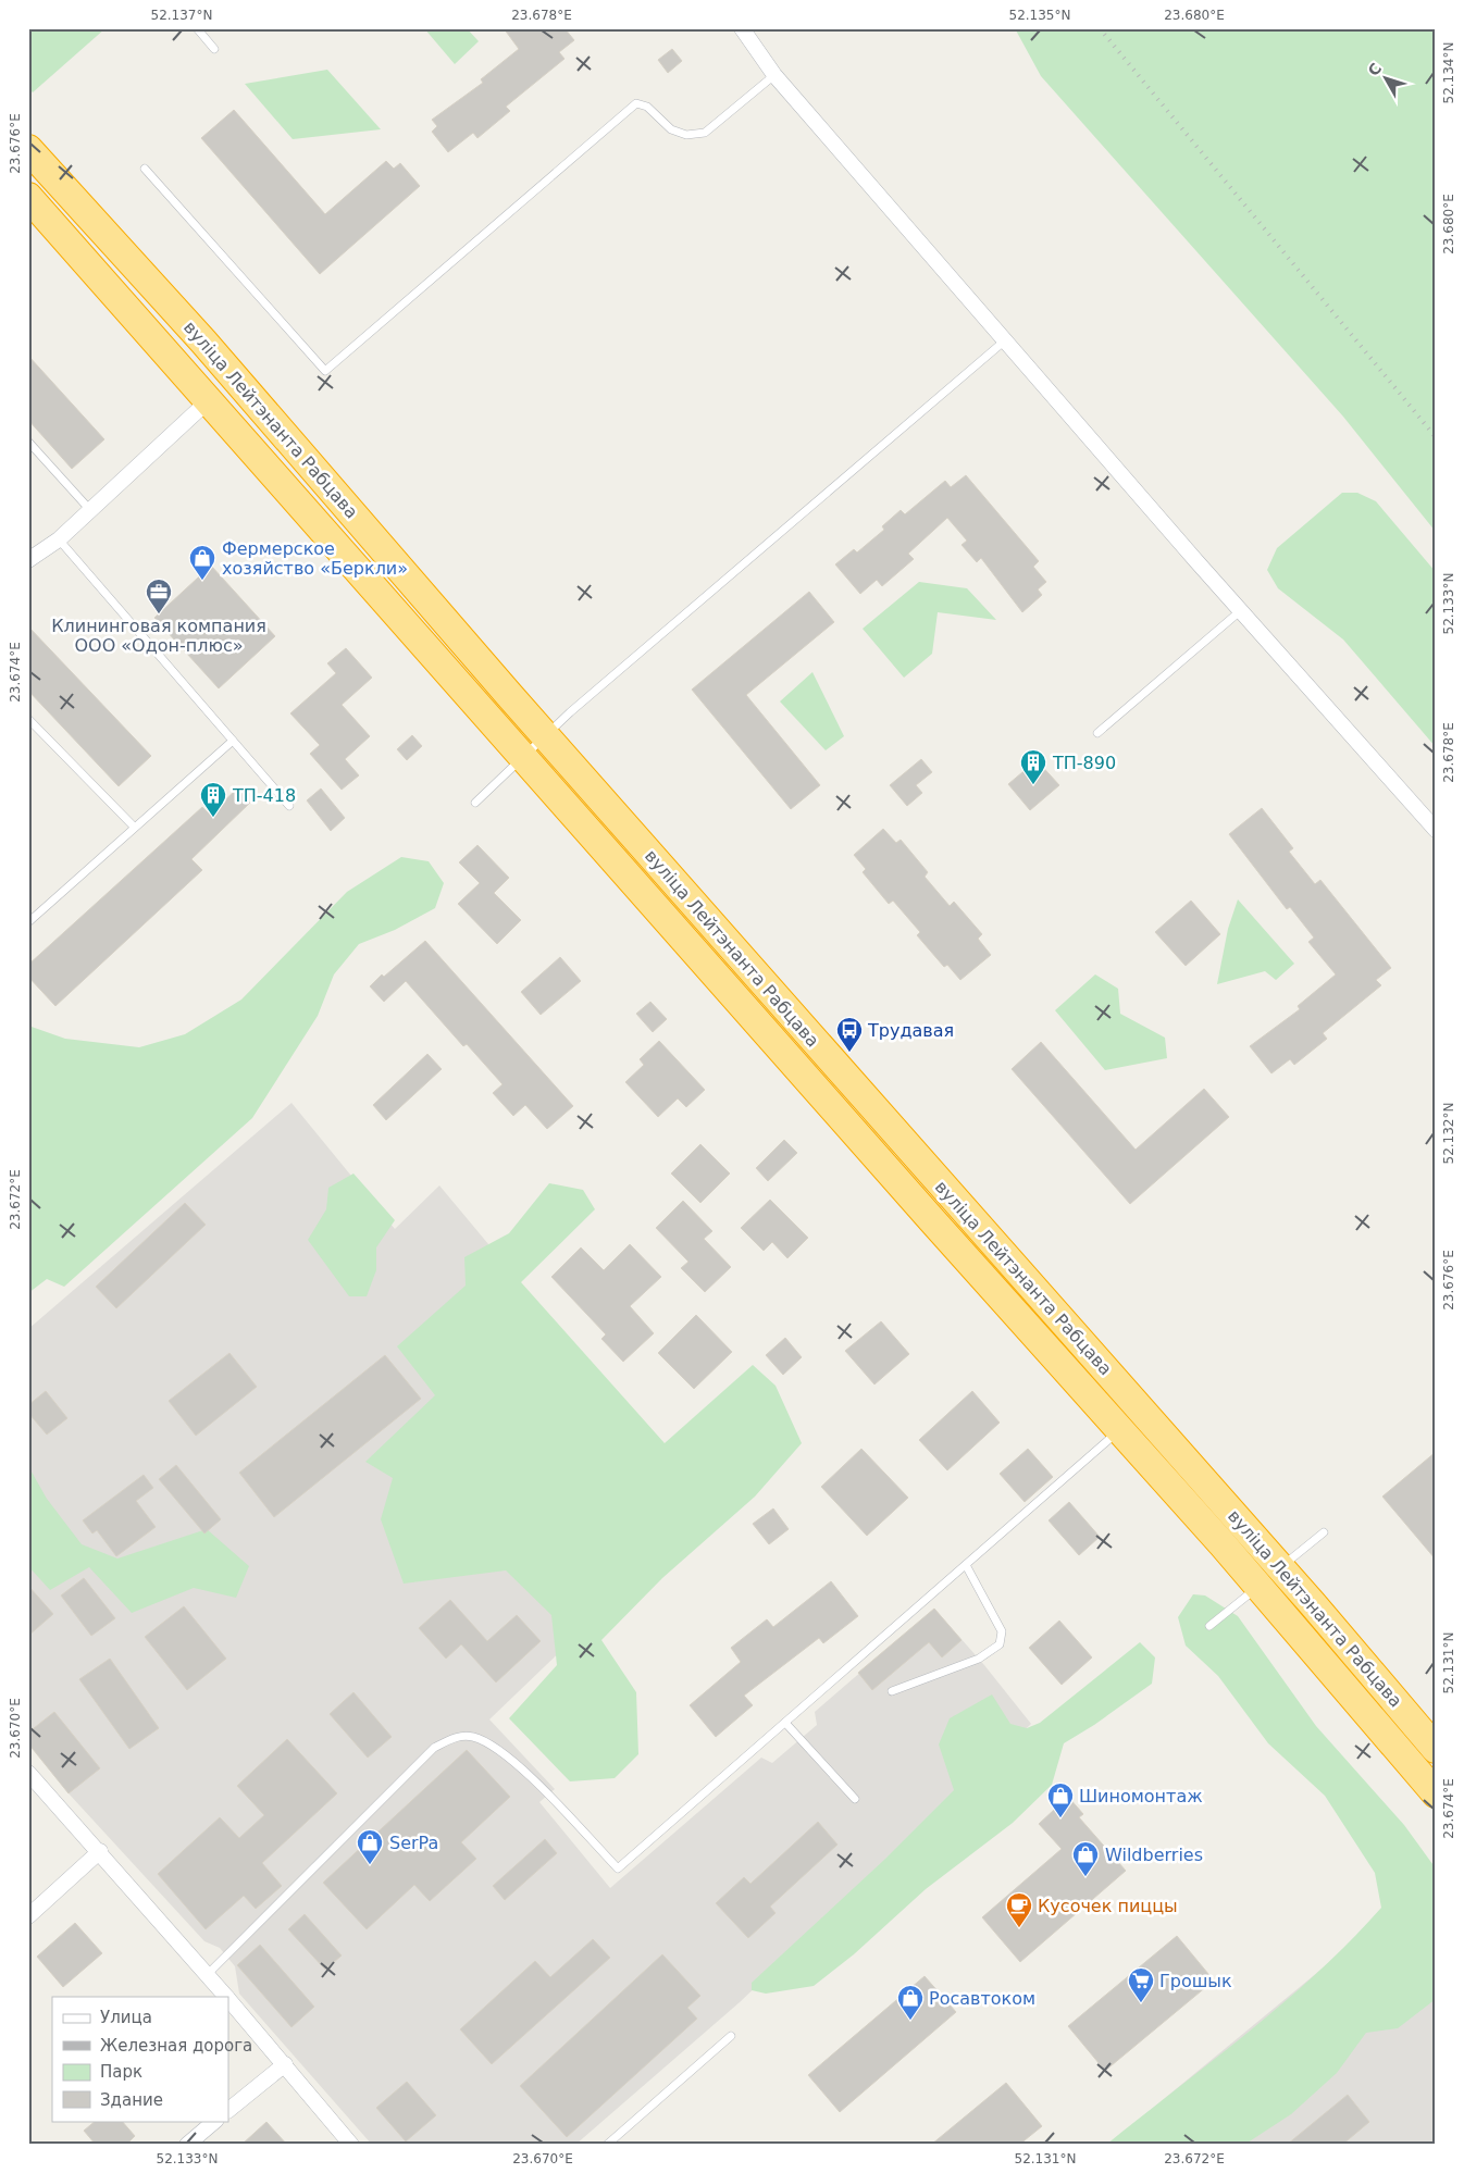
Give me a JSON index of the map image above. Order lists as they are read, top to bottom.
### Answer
{
  "streets": {
    "highway": ["вуліца Лейтэнанта Рабцава"]
  },
  "places": {
    "shop": [
      "Фермерское хозяйство «Беркли»",
      "Шиномонтаж",
      "SerPa",
      "Wildberries",
      "Росавтоком"
    ],
    "office": ["Клининговая компания ООО «Одон-плюс»"],
    "building": ["ТП-890", "ТП-418"],
    "bus stop": ["Трудавая"],
    "cafe": ["Кусочек пиццы"],
    "supermarket": ["Грошык"]
  },
  "legend": [
    "Улица",
    "Железная дорога",
    "Парк",
    "Здание"
  ],
  "north": "top left",
  "coordinates": [
    "52.137°N",
    "23.678°E",
    "52.135°N",
    "23.680°E",
    "52.134°N",
    "23.676°E",
    "52.133°N",
    "23.674°E",
    "52.132°N",
    "23.672°E",
    "52.131°N",
    "23.670°E"
  ]
}
